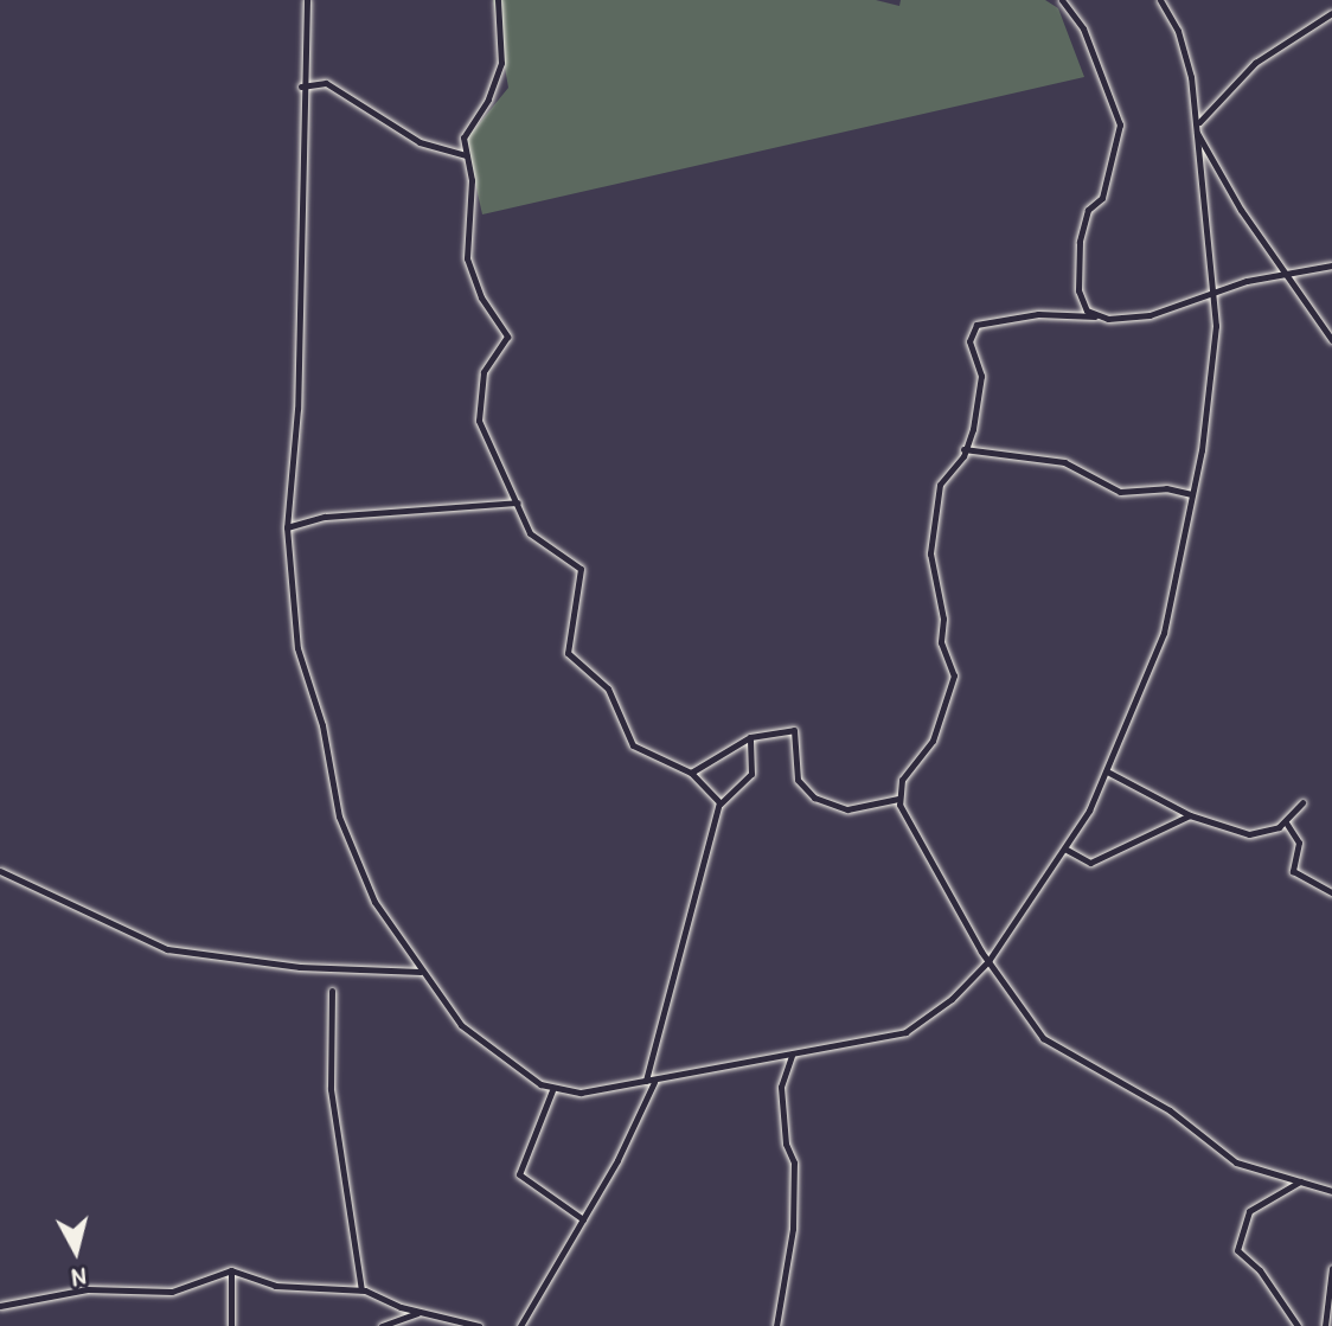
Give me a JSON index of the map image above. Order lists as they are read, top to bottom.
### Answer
{
  "north": "bottom"
}
